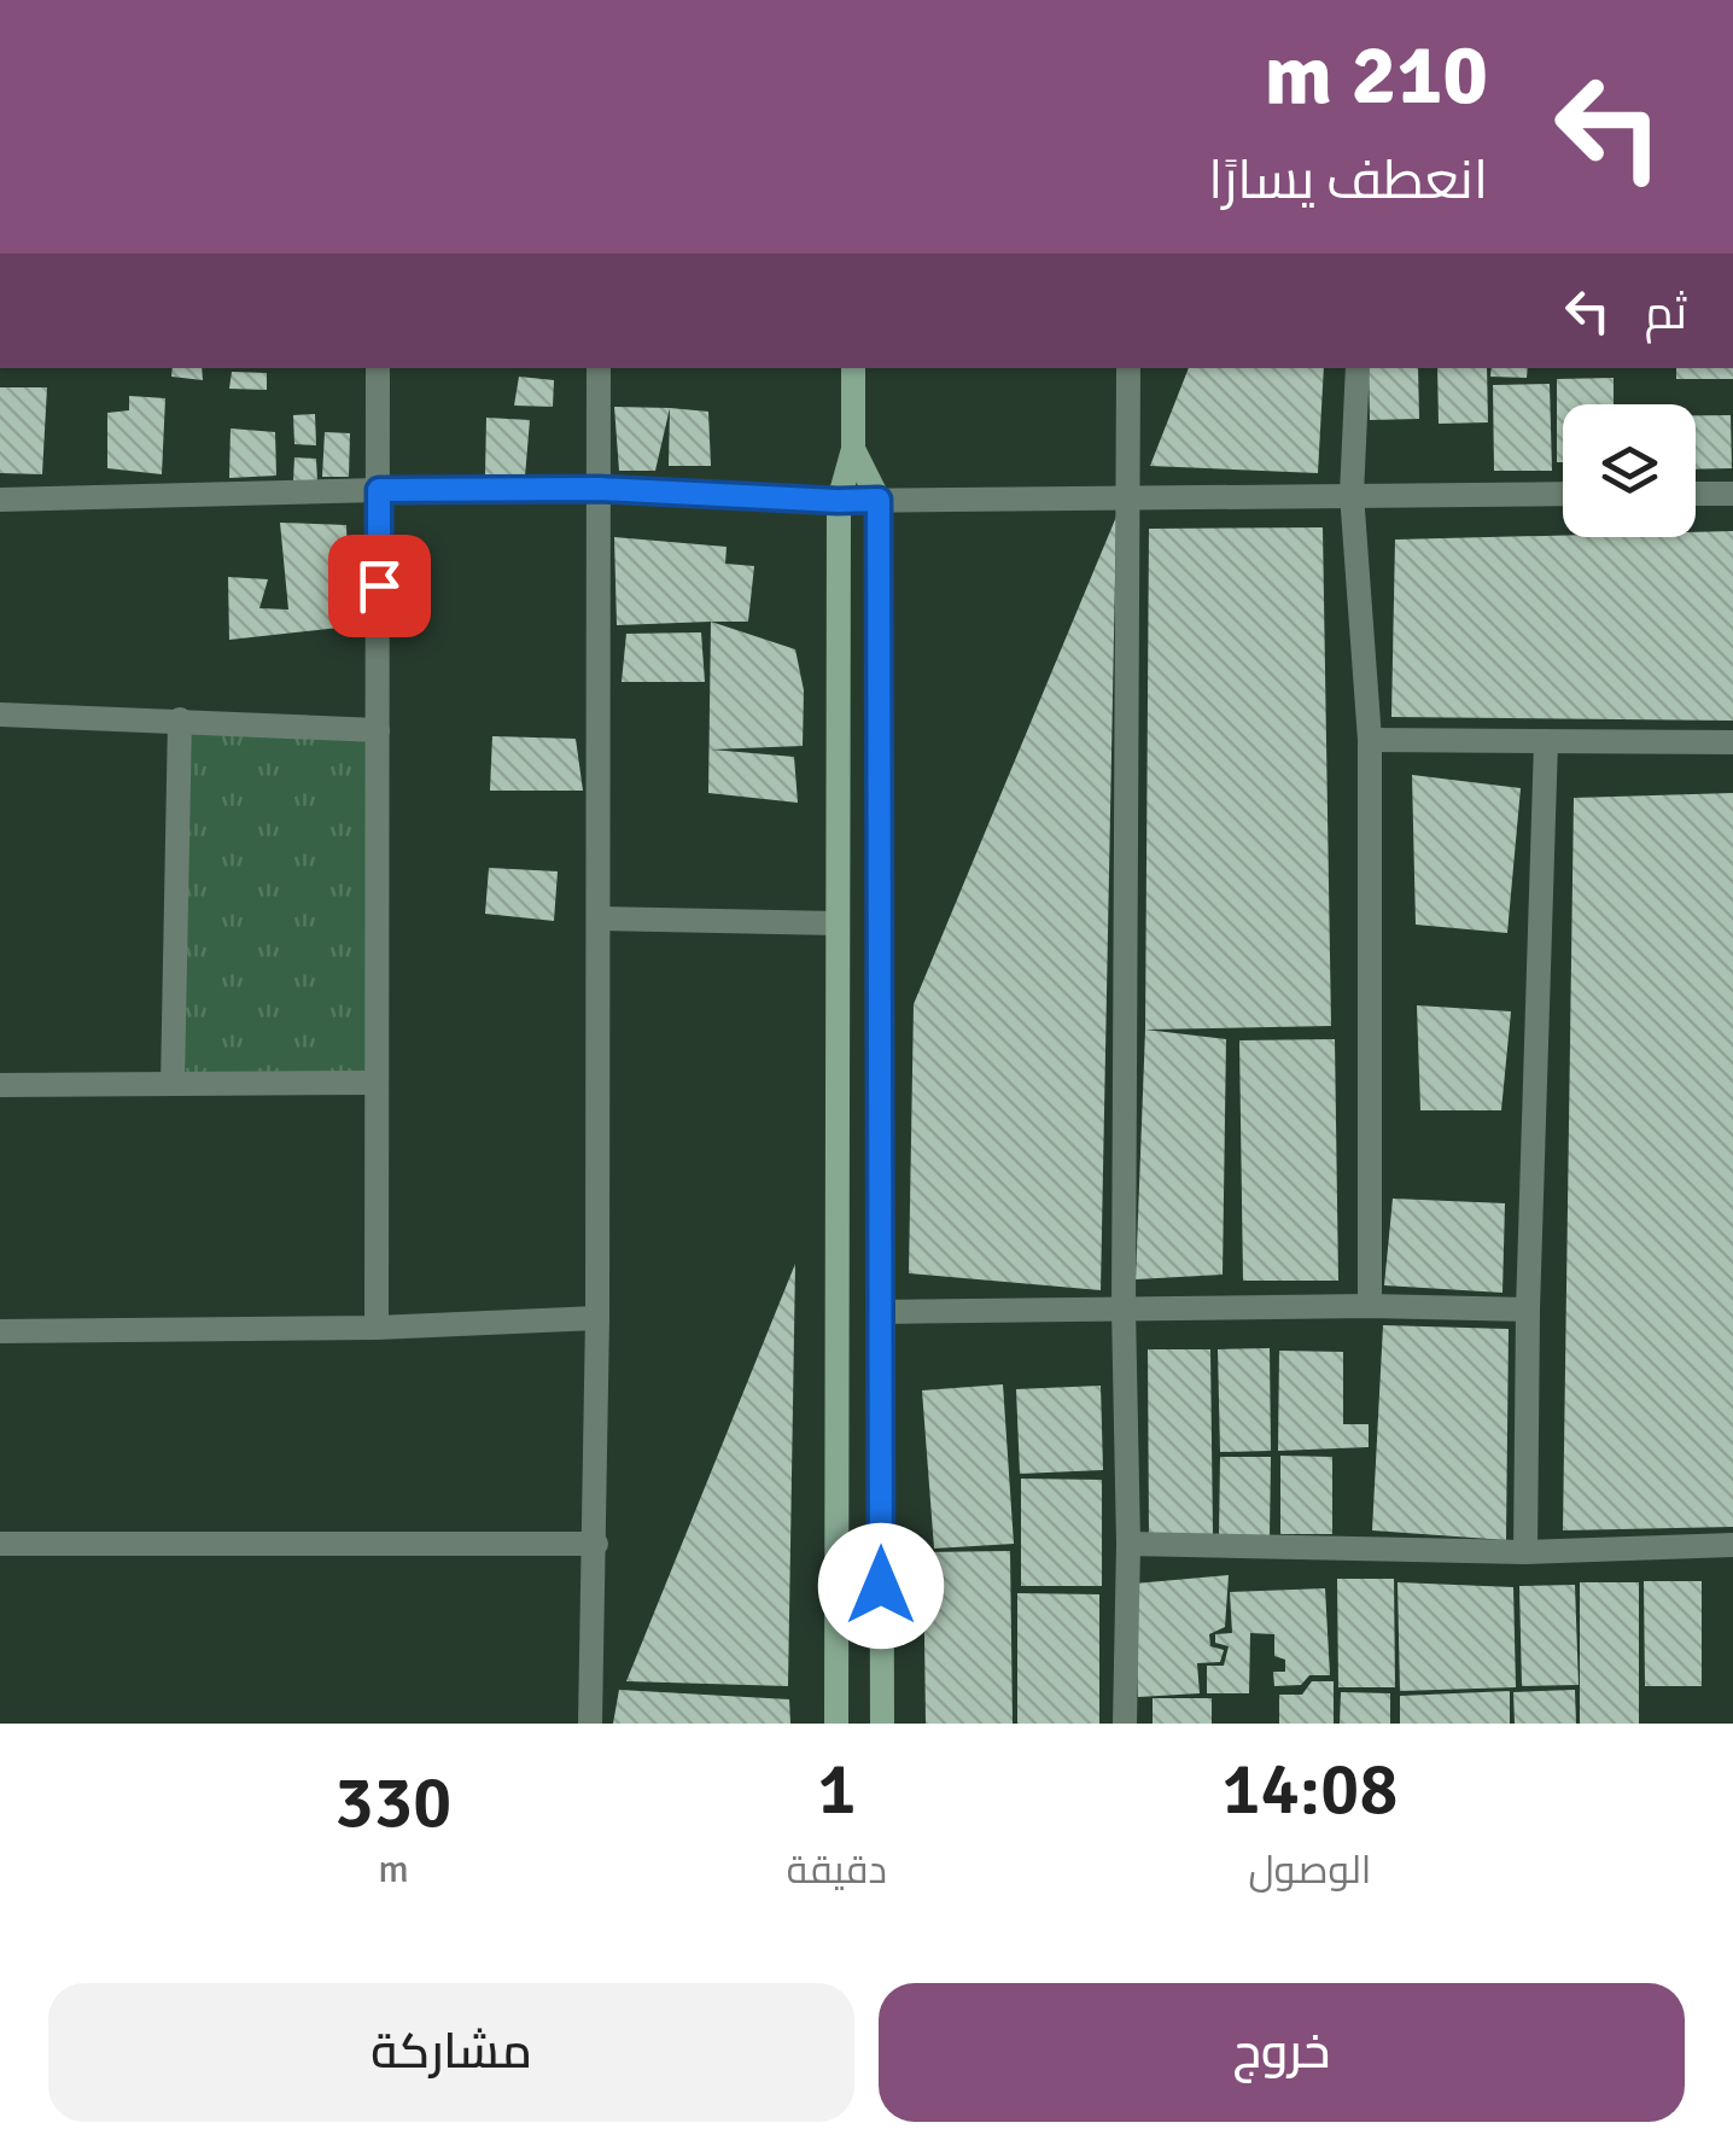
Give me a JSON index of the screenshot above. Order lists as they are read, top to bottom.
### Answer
{
  "page": {
    "turn": ["210 m", "انعطف يسارًا"],
    "then": "ثم",
    "eta": [
      "14:08",
      "الوصول",
      "1",
      "دقيقة",
      "330",
      "m"
    ],
    "buttons": ["خروج", "مشاركة"]
  }
}
